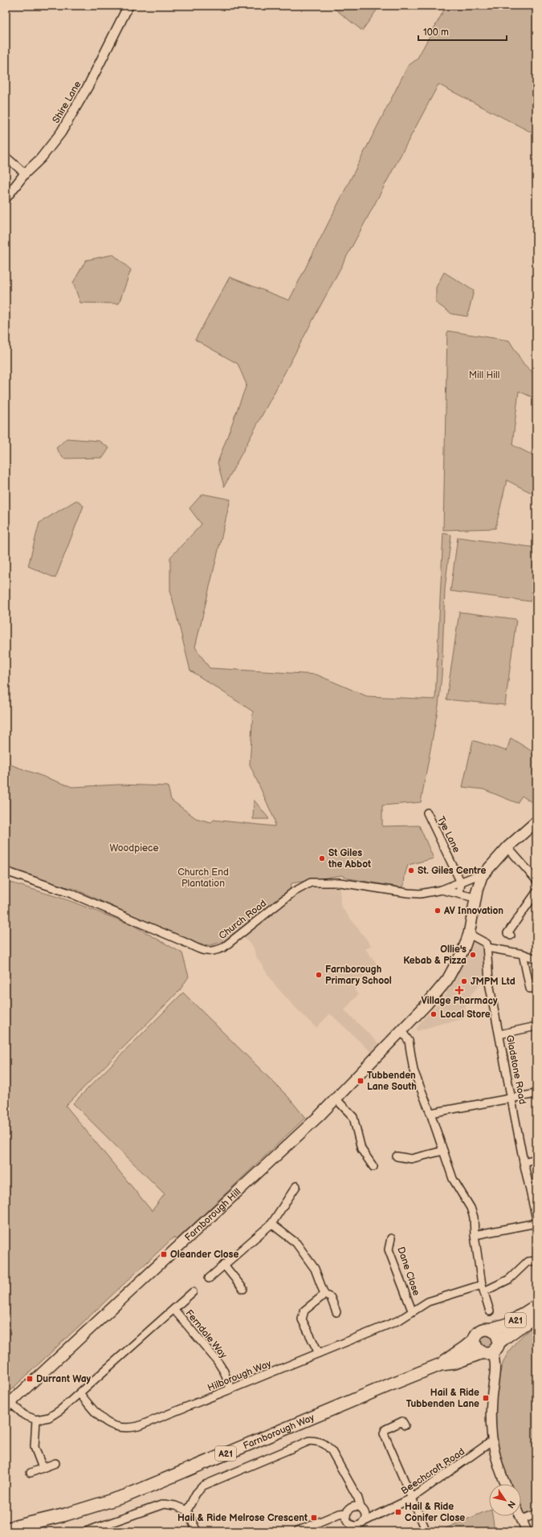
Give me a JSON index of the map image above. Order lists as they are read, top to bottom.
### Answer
{
  "streets": {
    "highway": ["A21", "Farnborough Way"],
    "main road": ["Farnborough Hill"],
    "street": [
      "Shire Lane",
      "Tye Lane",
      "Church Road",
      "Gladstone Road",
      "Dane Close",
      "Ferndale Way",
      "Hilborough Way",
      "Beechcroft Road"
    ]
  },
  "crossings": [
    ["Tye Lane", "Church Road"],
    ["Church Road", "Farnborough Hill"],
    ["Dane Close", "Hilborough Way"],
    ["A21", "Farnborough Way"],
    ["Ferndale Way", "Hilborough Way"]
  ],
  "parks": ["Mill Hill", "Woodpiece", "Church End Plantation"],
  "places": {
    "other": [
      "St Giles the Abbot",
      "St. Giles Centre",
      "AV Innovation",
      "Ollie's Kebab & Pizza",
      "Farnborough Primary School",
      "JMPM Ltd",
      "Local Store"
    ],
    "health": ["Village Pharmacy"],
    "transit": [
      "Tubbenden Lane South",
      "Oleander Close",
      "Durrant Way",
      "Hail & Ride Tubbenden Lane",
      "Hail & Ride Conifer Close",
      "Hail & Ride Melrose Crescent"
    ]
  },
  "scale_bar": "100 m",
  "north": "bottom right"
}
